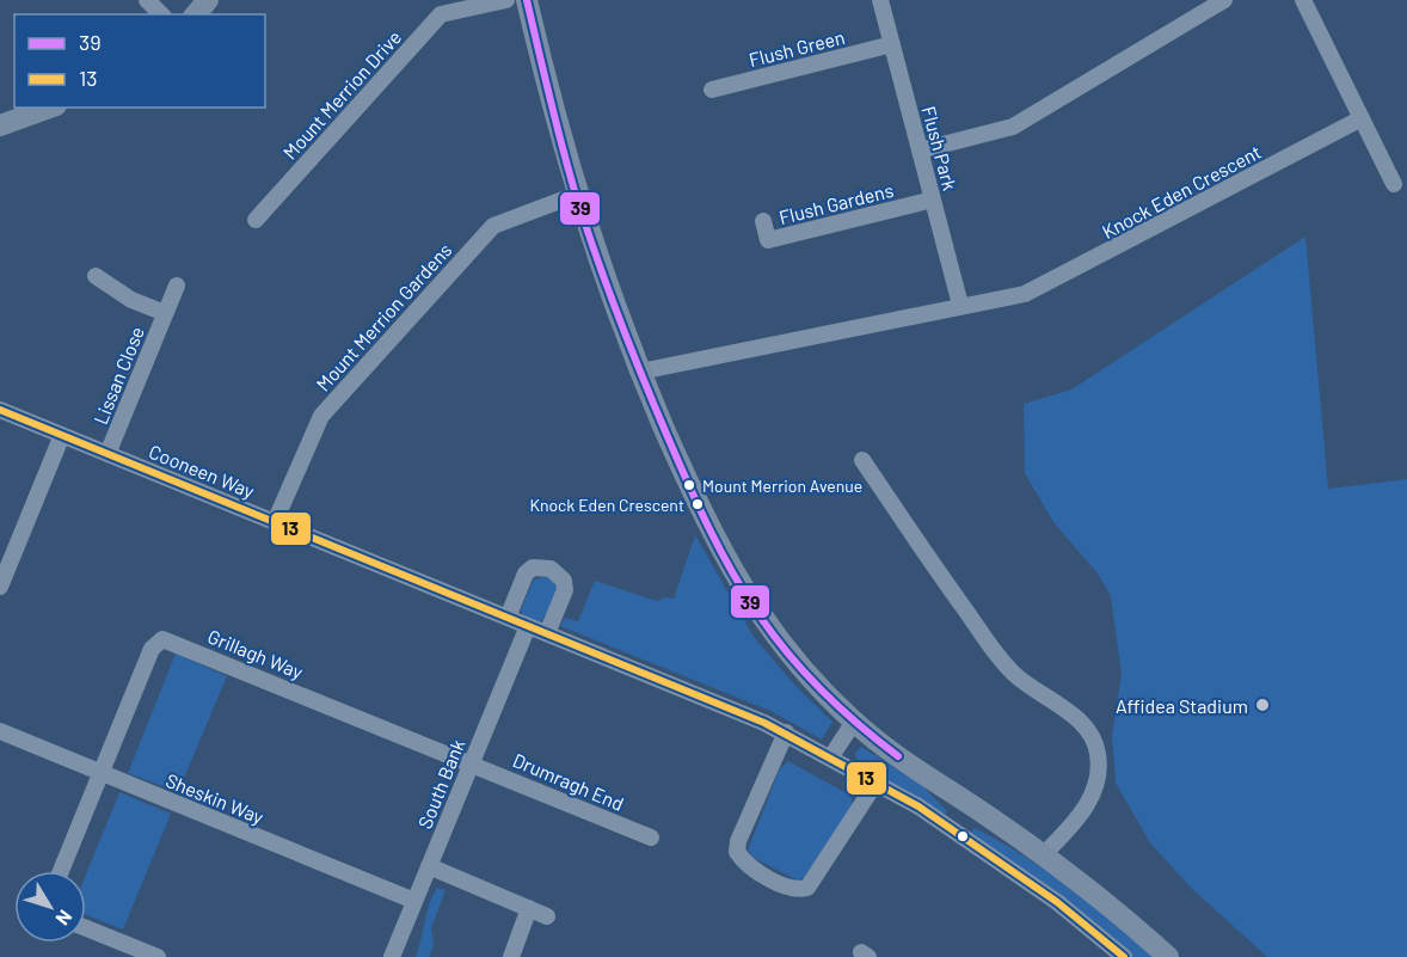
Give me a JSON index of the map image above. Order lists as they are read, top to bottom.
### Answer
{
  "streets": {
    "street": [
      "Flush Green",
      "Mount Merrion Drive",
      "Flush Park",
      "Knock Eden Crescent",
      "Flush Gardens",
      "Mount Merrion Gardens",
      "Lissan Close",
      "Cooneen Way",
      "Grillagh Way",
      "Drumragh End",
      "South Bank",
      "Sheskin Way"
    ]
  },
  "crossings": [
    ["Flush Green", "Flush Park"],
    ["Flush Park", "Knock Eden Crescent"],
    ["Flush Park", "Flush Gardens"],
    ["Mount Merrion Gardens", "Cooneen Way"],
    ["Lissan Close", "Cooneen Way"],
    ["Cooneen Way", "South Bank"],
    ["Grillagh Way", "Drumragh End"],
    ["Grillagh Way", "South Bank"],
    ["Grillagh Way", "Sheskin Way"],
    ["Drumragh End", "South Bank"],
    ["South Bank", "Sheskin Way"]
  ],
  "places": ["Mount Merrion Avenue", "Knock Eden Crescent", "Affidea Stadium"],
  "lines": ["transit line 39", "transit line 13"],
  "legend": ["39", "13"],
  "north": "bottom right"
}
